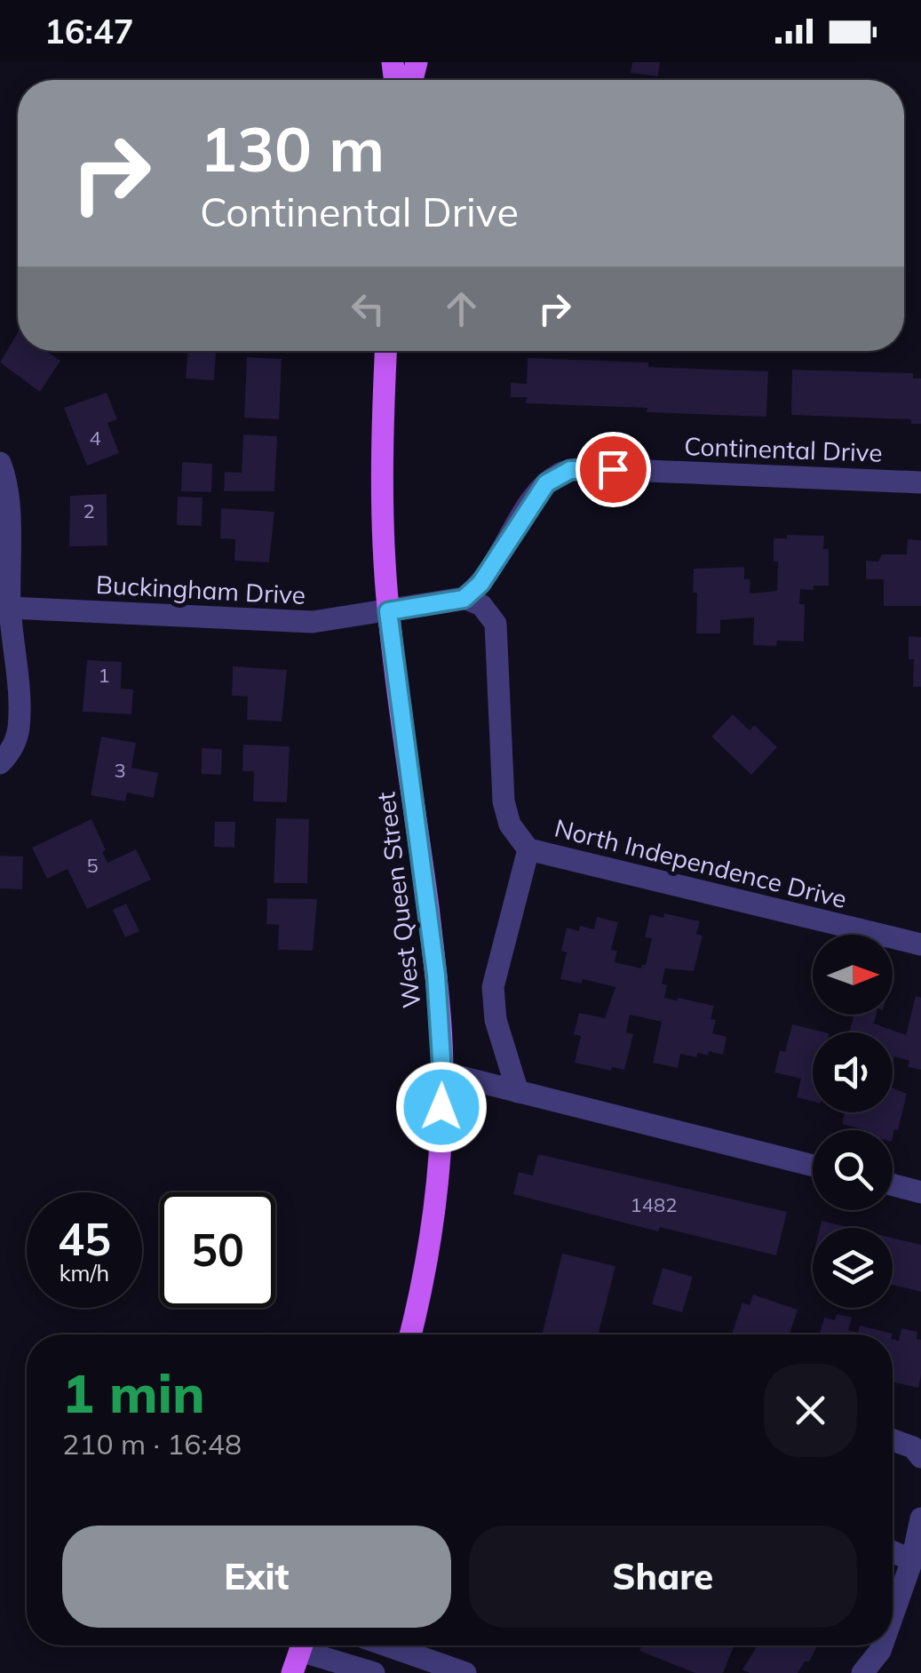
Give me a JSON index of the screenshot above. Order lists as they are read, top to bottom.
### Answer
{
  "streets": {
    "main road": ["West Queen Street"],
    "street": ["Continental Drive", "Buckingham Drive", "North Independence Drive"]
  },
  "crossings": [
    ["Continental Drive", "North Independence Drive"],
    ["Buckingham Drive", "West Queen Street"]
  ],
  "house_numbers": [
    "4",
    "2",
    "1",
    "3",
    "5",
    "1482"
  ],
  "north": "right",
  "page": {
    "status": "16:47",
    "turn": ["130 m", "Continental Drive"],
    "speed": "45 km/h",
    "limit": "50",
    "heading": ["1 min", "210 m · 16:48"],
    "buttons": ["Exit", "Share"]
  }
}
